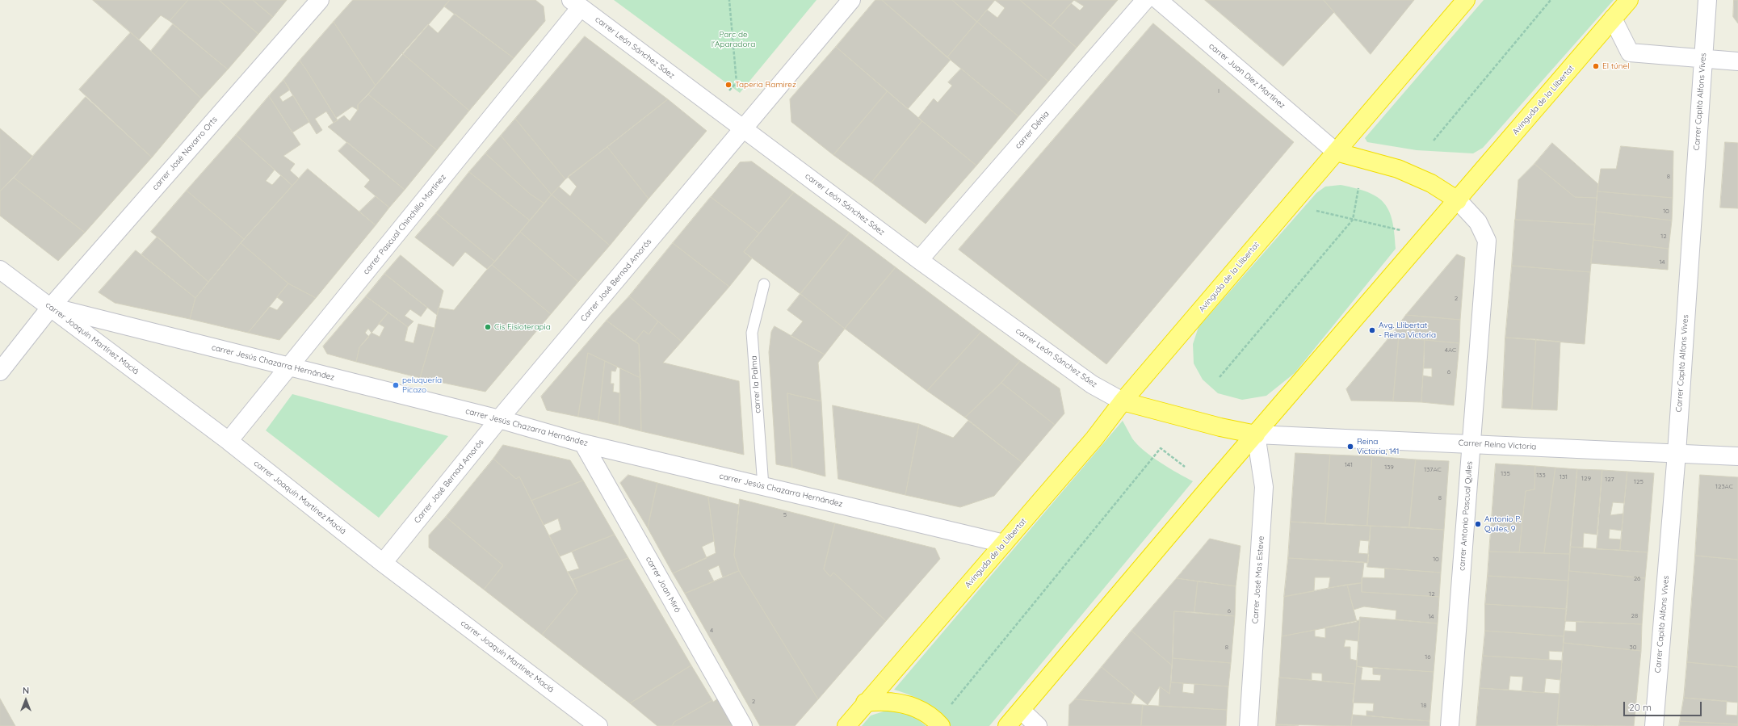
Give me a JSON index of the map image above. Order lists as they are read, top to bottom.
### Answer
{
  "streets": {
    "highway": ["Avinguda de la Llibertat"],
    "street": [
      "carrer León Sánchez Sáez",
      "carrer Juan Díez Martínez",
      "Carrer Capità Alfons Vives",
      "carrer Dénia",
      "carrer José Navarro Orts",
      "carrer Pascual Chinchilla Martínez",
      "Carrer José Bernad Amorós",
      "carrer Joaquín Martínez Maciá",
      "carrer Jesús Chazarra Hernández",
      "Carrer Reina Victoria",
      "carrer Antonio Pascual Quiles",
      "Carrer José Mas Esteve",
      "carrer Joan Miró"
    ],
    "lane": ["carrer la Palma"]
  },
  "crossings": [
    ["carrer León Sánchez Sáez", "Avinguda de la Llibertat"],
    ["carrer León Sánchez Sáez", "carrer Dénia"],
    ["carrer León Sánchez Sáez", "carrer Pascual Chinchilla Martínez"],
    ["carrer León Sánchez Sáez", "Carrer José Bernad Amorós"],
    ["carrer Juan Díez Martínez", "Avinguda de la Llibertat"],
    ["Avinguda de la Llibertat", "carrer Jesús Chazarra Hernández"],
    ["Avinguda de la Llibertat", "Carrer Reina Victoria"],
    ["Avinguda de la Llibertat", "carrer Antonio Pascual Quiles"],
    ["Avinguda de la Llibertat", "Carrer José Mas Esteve"],
    ["Carrer Capità Alfons Vives", "Carrer Reina Victoria"],
    ["carrer José Navarro Orts", "carrer Joaquín Martínez Maciá"],
    ["carrer José Navarro Orts", "carrer Jesús Chazarra Hernández"],
    ["carrer Pascual Chinchilla Martínez", "carrer Joaquín Martínez Maciá"],
    ["carrer Pascual Chinchilla Martínez", "carrer Jesús Chazarra Hernández"],
    ["Carrer José Bernad Amorós", "carrer Joaquín Martínez Maciá"],
    ["Carrer José Bernad Amorós", "carrer Jesús Chazarra Hernández"],
    ["carrer Joaquín Martínez Maciá", "carrer Jesús Chazarra Hernández"],
    ["carrer Jesús Chazarra Hernández", "carrer la Palma"],
    ["carrer Jesús Chazarra Hernández", "carrer Joan Miró"],
    ["Carrer Reina Victoria", "carrer Antonio Pascual Quiles"],
    ["Carrer Reina Victoria", "Carrer José Mas Esteve"]
  ],
  "parks": ["Parc de l'Aparadora"],
  "places": [
    "El túnel",
    "Taperia Ramirez",
    "Cis Fisioterapia",
    "Avg. Llibertat - Reina Victoria",
    "peluquería Picazo",
    "Reina Victoria, 141",
    "Antonio P. Quiles, 9"
  ],
  "house_numbers": [
    "I",
    "8",
    "10",
    "12",
    "14",
    "2",
    "4AC",
    "6",
    "141",
    "139",
    "137AC",
    "135",
    "133",
    "131",
    "129",
    "127",
    "125",
    "123AC",
    "8",
    "5",
    "10",
    "26",
    "12",
    "6",
    "28",
    "14",
    "4",
    "8",
    "30",
    "16",
    "2",
    "18"
  ],
  "scale_bar": "20 m",
  "north": "top"
}
